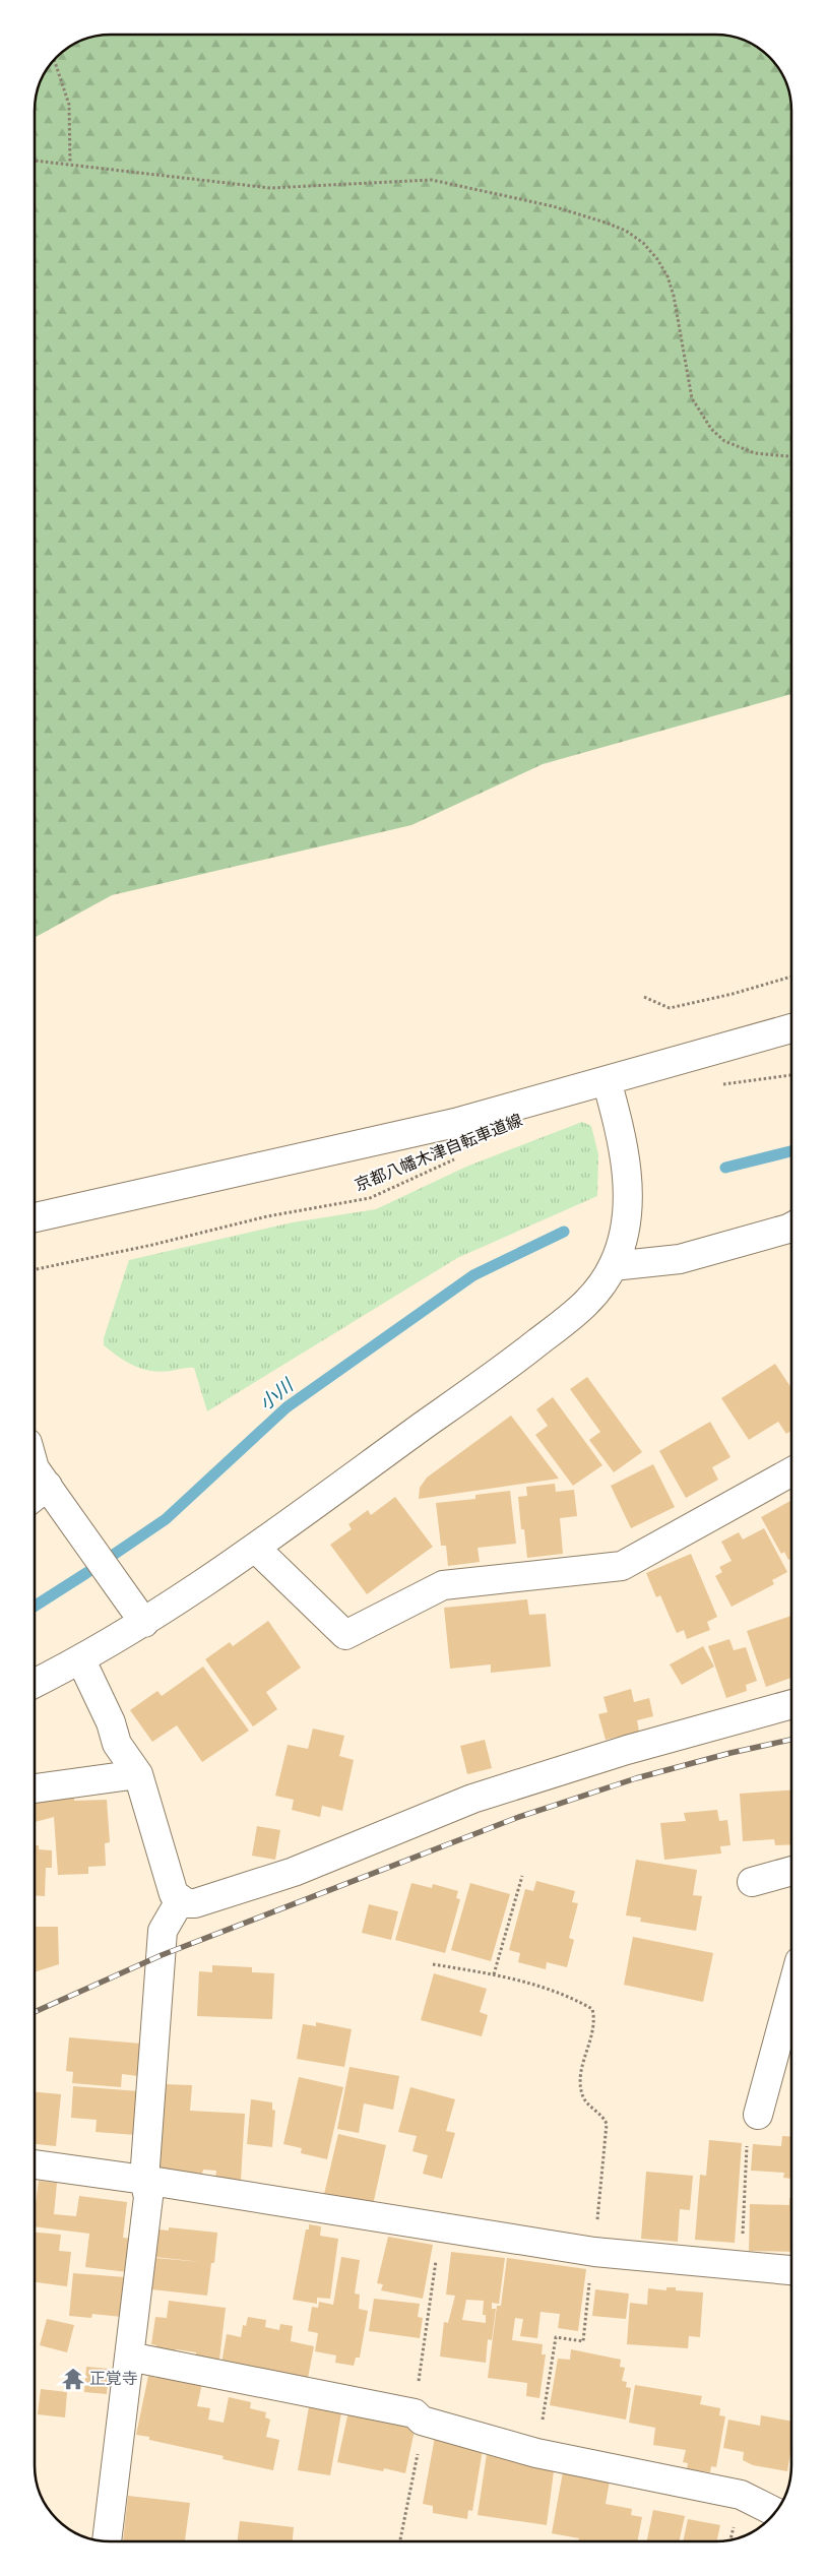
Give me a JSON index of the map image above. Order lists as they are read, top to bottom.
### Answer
{
  "streets": {
    "path": ["京都八幡木津自転車道線"]
  },
  "water": ["小川"],
  "places": {
    "temple": ["正覚寺"]
  }
}
